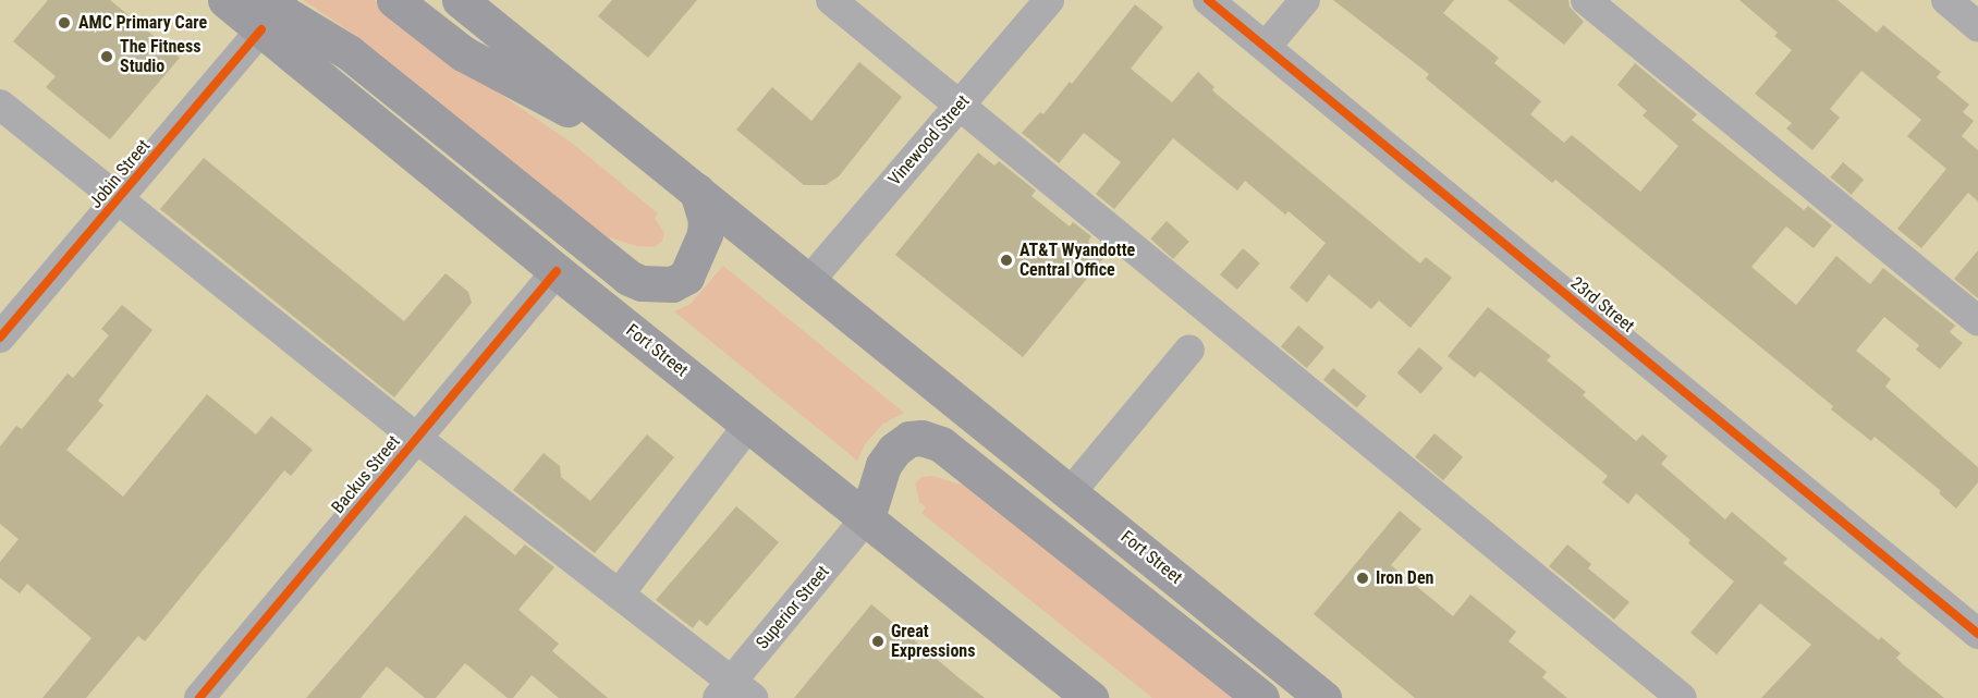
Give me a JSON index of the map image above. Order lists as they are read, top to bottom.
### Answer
{
  "streets": {
    "main road": ["Fort Street"],
    "street": [
      "Vinewood Street",
      "Jobin Street",
      "23rd Street",
      "Backus Street",
      "Superior Street"
    ]
  },
  "crossings": [
    ["Vinewood Street", "Fort Street"],
    ["Jobin Street", "Fort Street"],
    ["Fort Street", "Backus Street"],
    ["Fort Street", "Superior Street"]
  ],
  "places": [
    "AMC Primary Care",
    "The Fitness Studio",
    "AT&T Wyandotte Central Office",
    "Iron Den",
    "Great Expressions"
  ]
}
